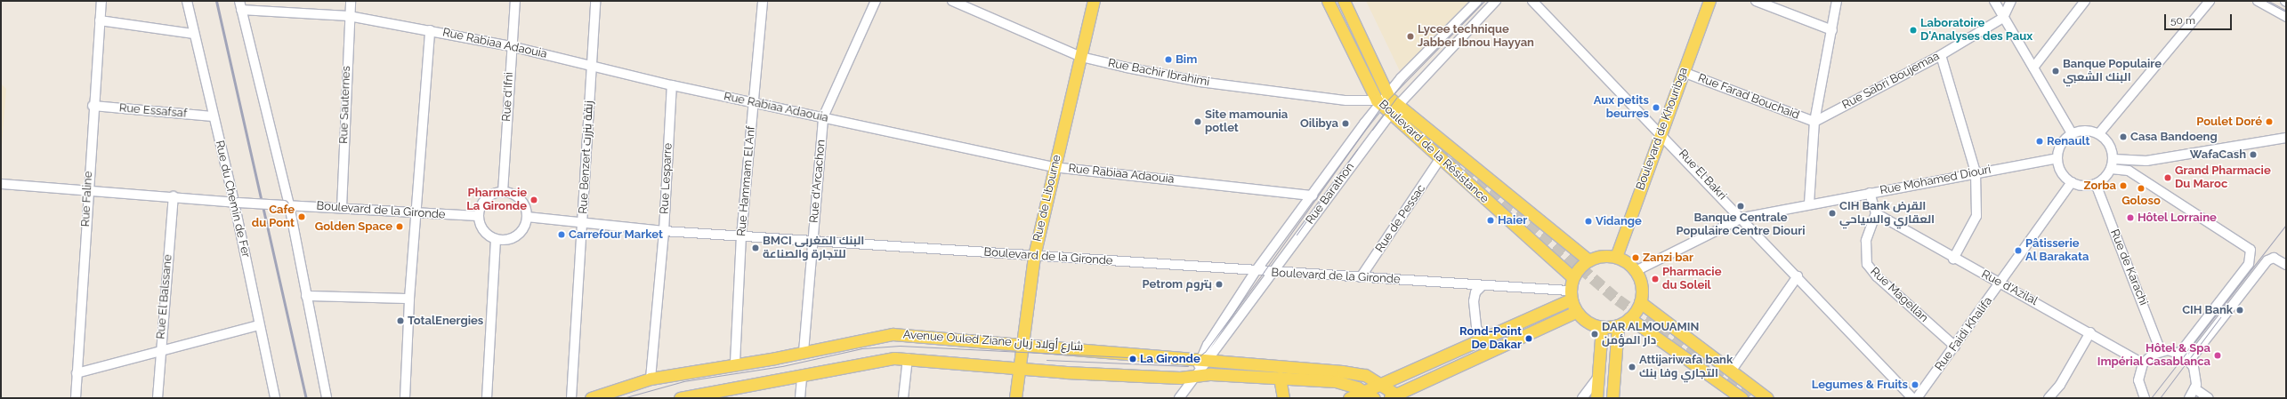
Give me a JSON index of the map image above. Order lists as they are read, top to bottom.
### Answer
{
  "streets": {
    "main road": [
      "Boulevard de Khouribga",
      "Boulevard de la Résistance",
      "Rue de Libourne",
      "Avenue Ouled Ziane شارع أولاد زيان"
    ],
    "street": [
      "Rue Rabiaa Adaouia",
      "Rue Bachir Ibrahimi",
      "Rue Sabri Boujemaa",
      "Rue d'Ifni",
      "Rue Farad Bouchaid",
      "Rue Sauternes",
      "Rue Essafsaf",
      "Rue Benzert زنقة بنزرت",
      "Rue El Bakri",
      "Rue Lesparre",
      "Rue Mohamed Diouri",
      "Rue Hammam El Anf",
      "Rue d'Arcachon",
      "Rue Barathon",
      "Rue Faline",
      "Rue du Chemin de Fer",
      "Boulevard de la Gironde",
      "Rue de Pessac",
      "Rue de Karachi",
      "Rue d'Azilal",
      "Rue Magellan",
      "Rue El Balssane",
      "Rue Faidi Khalifa"
    ]
  },
  "crossings": [
    ["Rue Rabiaa Adaouia", "Rue d'Ifni"],
    ["Rue Rabiaa Adaouia", "Rue Sauternes"],
    ["Rue Rabiaa Adaouia", "Rue Benzert زنقة بنزرت"],
    ["Rue Rabiaa Adaouia", "Rue Lesparre"],
    ["Rue Rabiaa Adaouia", "Rue Hammam El Anf"],
    ["Rue Rabiaa Adaouia", "Rue d'Arcachon"],
    ["Rue Rabiaa Adaouia", "Rue de Libourne"],
    ["Rue Bachir Ibrahimi", "Boulevard de la Résistance"],
    ["Rue Bachir Ibrahimi", "Rue de Libourne"],
    ["Rue Sabri Boujemaa", "Rue Farad Bouchaid"],
    ["Rue d'Ifni", "Boulevard de la Gironde"],
    ["Rue Farad Bouchaid", "Boulevard de Khouribga"],
    ["Rue Sauternes", "Boulevard de la Gironde"],
    ["Rue Essafsaf", "Rue Faline"],
    ["Rue Essafsaf", "Rue du Chemin de Fer"],
    ["Boulevard de Khouribga", "Boulevard de la Résistance"],
    ["Boulevard de Khouribga", "Rue El Bakri"],
    ["Boulevard de Khouribga", "Rue Mohamed Diouri"],
    ["Boulevard de Khouribga", "Boulevard de la Gironde"],
    ["Boulevard de la Résistance", "Rue Mohamed Diouri"],
    ["Boulevard de la Résistance", "Rue Barathon"],
    ["Boulevard de la Résistance", "Boulevard de la Gironde"],
    ["Boulevard de la Résistance", "Rue de Pessac"],
    ["Rue Benzert زنقة بنزرت", "Boulevard de la Gironde"],
    ["Rue El Bakri", "Rue Mohamed Diouri"],
    ["Rue Lesparre", "Boulevard de la Gironde"],
    ["Rue Lesparre", "Avenue Ouled Ziane شارع أولاد زيان"],
    ["Rue Mohamed Diouri", "Boulevard de la Gironde"],
    ["Rue Mohamed Diouri", "Rue de Karachi"],
    ["Rue Mohamed Diouri", "Rue Faidi Khalifa"],
    ["Rue Hammam El Anf", "Boulevard de la Gironde"],
    ["Rue Hammam El Anf", "Avenue Ouled Ziane شارع أولاد زيان"],
    ["Rue d'Arcachon", "Boulevard de la Gironde"],
    ["Rue d'Arcachon", "Avenue Ouled Ziane شارع أولاد زيان"],
    ["Rue Barathon", "Boulevard de la Gironde"],
    ["Rue Barathon", "Avenue Ouled Ziane شارع أولاد زيان"],
    ["Rue de Libourne", "Boulevard de la Gironde"],
    ["Rue de Libourne", "Avenue Ouled Ziane شارع أولاد زيان"],
    ["Rue du Chemin de Fer", "Boulevard de la Gironde"],
    ["Boulevard de la Gironde", "Rue de Pessac"],
    ["Rue de Karachi", "Rue Faidi Khalifa"],
    ["Rue d'Azilal", "Rue Magellan"],
    ["Rue d'Azilal", "Rue Faidi Khalifa"],
    ["Rue Magellan", "Rue Faidi Khalifa"]
  ],
  "places": [
    "Laboratoire D'Analyses des Paux",
    "Lycee technique Jabber Ibnou Hayyan",
    "Bim",
    "Banque Populaire البنك الشعبي",
    "Aux petits beurres",
    "Site mamounia potlet",
    "Poulet Doré",
    "Oilibya",
    "Casa Bandoeng",
    "Renault",
    "WafaCash",
    "Grand Pharmacie Du Maroc",
    "Zorba",
    "Goloso",
    "Pharmacie La Gironde",
    "Banque Centrale Populaire Centre Diouri",
    "CIH Bank القرض العقاري والسياحي",
    "Cafe du Pont",
    "Hôtel Lorraine",
    "Haier",
    "Vidange",
    "Golden Space",
    "Carrefour Market",
    "BMCI البنك المغربي للتجارة والصناعة",
    "Pâtisserie Al Barakata",
    "Zanzi bar",
    "Pharmacie du Soleil",
    "Petrom بتروم",
    "CIH Bank",
    "TotalEnergies",
    "DAR ALMOUAMIN دار المؤمن",
    "Rond-Point De Dakar",
    "Hôtel & Spa Impérial Casablanca",
    "La Gironde",
    "Attijariwafa bank التجاري وفا بنك",
    "Legumes & Fruits"
  ],
  "scale_bar": "50 m"
}
